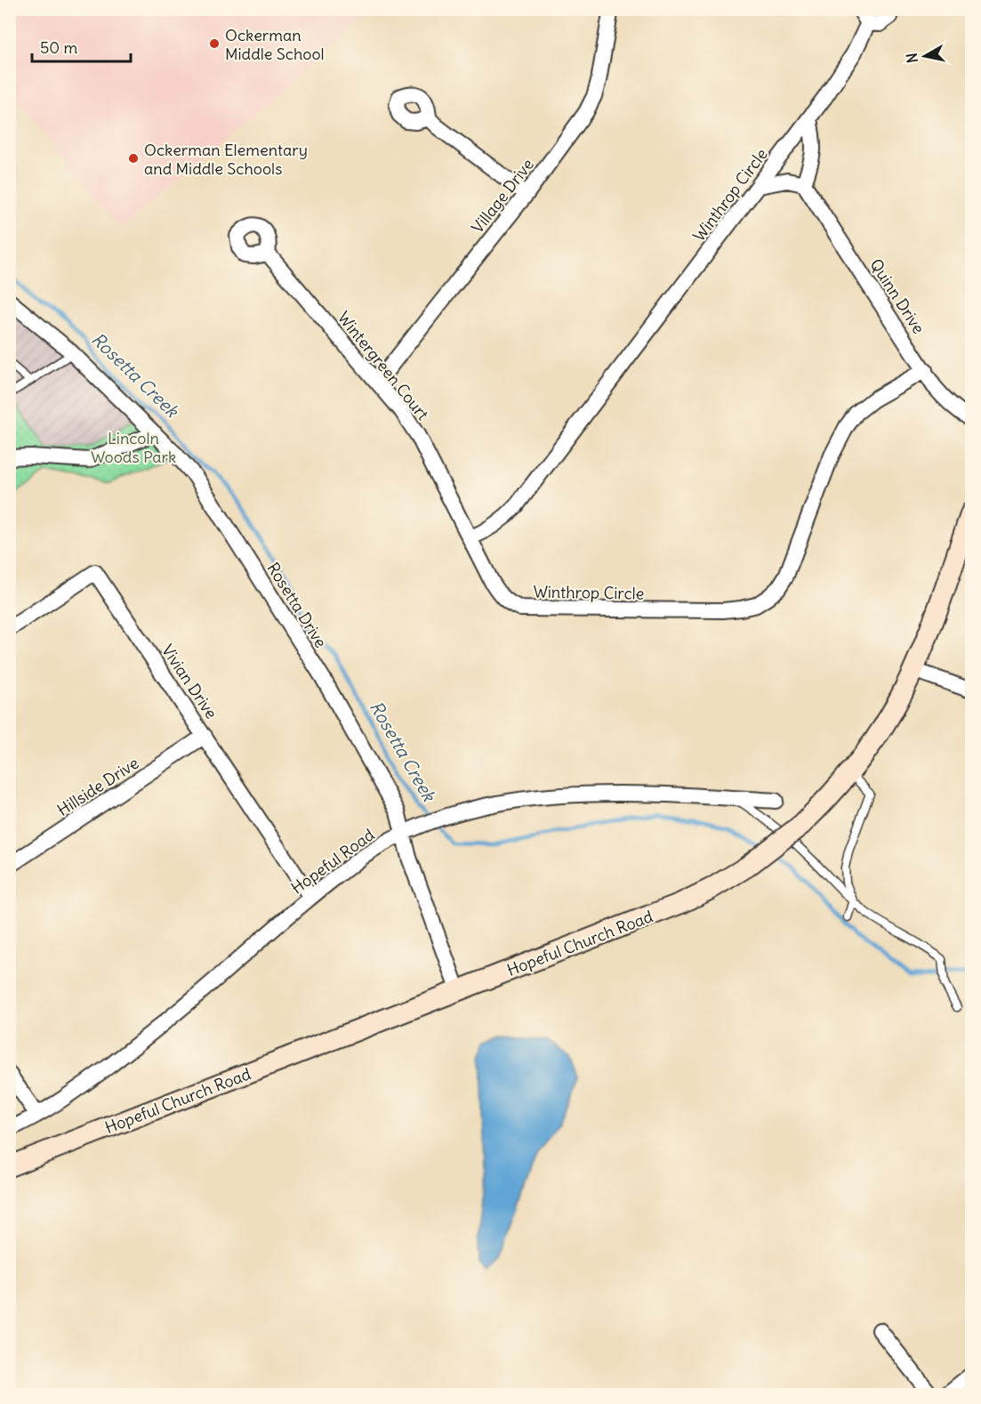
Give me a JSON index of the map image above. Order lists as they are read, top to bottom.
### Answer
{
  "streets": {
    "main road": ["Hopeful Church Road"],
    "street": [
      "Winthrop Circle",
      "Village Drive",
      "Quinn Drive",
      "Wintergreen Court",
      "Rosetta Drive",
      "Vivian Drive",
      "Hillside Drive",
      "Hopeful Road"
    ]
  },
  "crossings": [
    ["Winthrop Circle", "Quinn Drive"],
    ["Winthrop Circle", "Wintergreen Court"],
    ["Village Drive", "Wintergreen Court"],
    ["Rosetta Drive", "Hopeful Road"],
    ["Rosetta Drive", "Hopeful Church Road"],
    ["Vivian Drive", "Hillside Drive"],
    ["Vivian Drive", "Hopeful Road"]
  ],
  "water": ["Rosetta Creek"],
  "parks": ["Lincoln Woods Park"],
  "places": ["Ockerman Middle School", "Ockerman Elementary and Middle Schools"],
  "scale_bar": "50 m",
  "north": "left"
}
